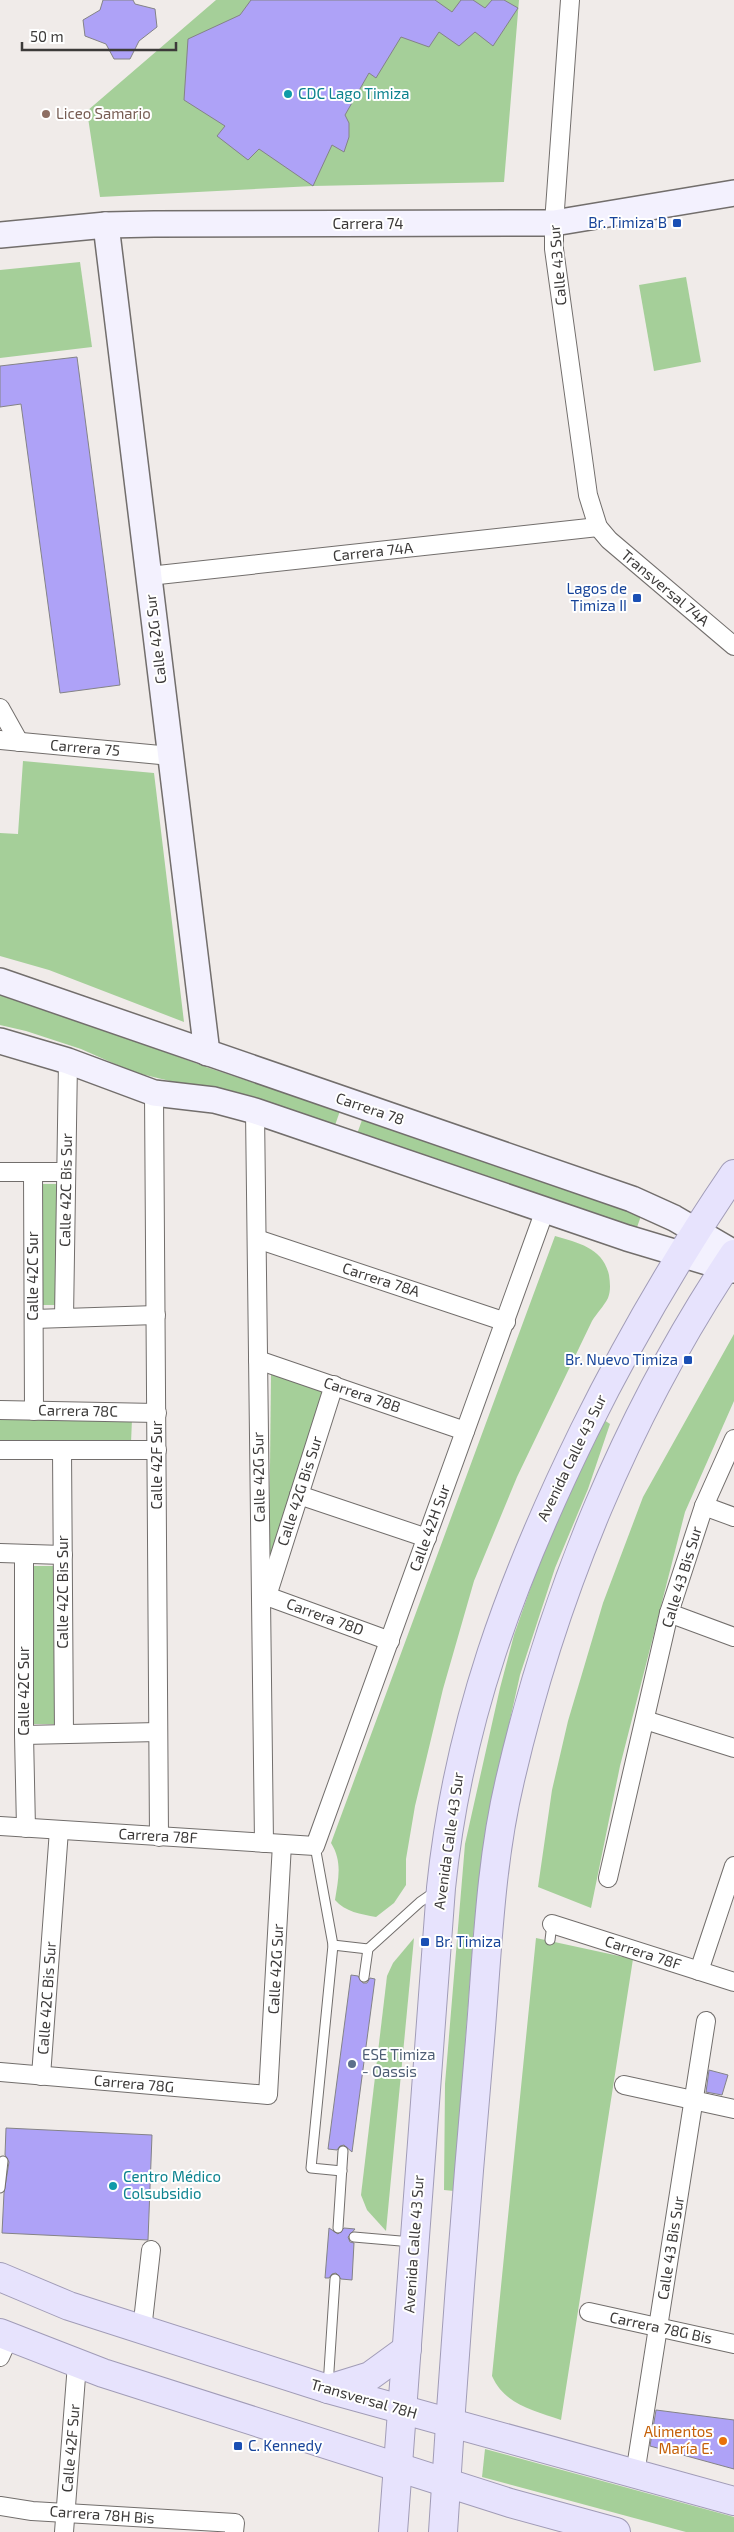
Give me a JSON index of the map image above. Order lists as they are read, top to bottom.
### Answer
{
  "streets": {
    "main road": ["Avenida Calle 43 Sur", "Transversal 78H"],
    "street": [
      "Carrera 74",
      "Calle 43 Sur",
      "Carrera 74A",
      "Transversal 74A",
      "Calle 42G Sur",
      "Carrera 75",
      "Carrera 78",
      "Calle 42C Bis Sur",
      "Calle 42C Sur",
      "Carrera 78A",
      "Carrera 78B",
      "Carrera 78C",
      "Calle 42F Sur",
      "Calle 42G Bis Sur",
      "Calle 42H Sur",
      "Calle 43 Bis Sur",
      "Carrera 78D",
      "Carrera 78F",
      "Carrera 78G",
      "Carrera 78G Bis",
      "Carrera 78H Bis"
    ]
  },
  "crossings": [
    ["Carrera 74", "Calle 43 Sur"],
    ["Carrera 74", "Calle 42G Sur"],
    ["Calle 43 Sur", "Carrera 74A"],
    ["Calle 43 Sur", "Transversal 74A"],
    ["Carrera 74A", "Transversal 74A"],
    ["Carrera 74A", "Calle 42G Sur"],
    ["Calle 42G Sur", "Carrera 75"],
    ["Calle 42G Sur", "Carrera 78"],
    ["Calle 42G Sur", "Carrera 78A"],
    ["Calle 42G Sur", "Carrera 78B"],
    ["Calle 42G Sur", "Calle 42G Bis Sur"],
    ["Calle 42G Sur", "Carrera 78D"],
    ["Calle 42G Sur", "Carrera 78F"],
    ["Calle 42G Sur", "Carrera 78G"],
    ["Carrera 78", "Avenida Calle 43 Sur"],
    ["Calle 42C Bis Sur", "Carrera 78F"],
    ["Calle 42C Bis Sur", "Carrera 78G"],
    ["Calle 42C Sur", "Carrera 78C"],
    ["Calle 42C Sur", "Carrera 78F"],
    ["Carrera 78A", "Calle 42H Sur"],
    ["Carrera 78B", "Calle 42G Bis Sur"],
    ["Carrera 78B", "Calle 42H Sur"],
    ["Carrera 78C", "Calle 42F Sur"],
    ["Avenida Calle 43 Sur", "Transversal 78H"],
    ["Calle 42F Sur", "Carrera 78F"],
    ["Calle 42F Sur", "Carrera 78H Bis"],
    ["Calle 42G Bis Sur", "Carrera 78D"],
    ["Calle 42H Sur", "Carrera 78D"],
    ["Calle 42H Sur", "Carrera 78F"],
    ["Calle 43 Bis Sur", "Carrera 78G Bis"],
    ["Calle 43 Bis Sur", "Transversal 78H"]
  ],
  "places": {
    "other": [
      "CDC Lago Timiza",
      "Liceo Samario",
      "ESE Timiza - Oassis",
      "Centro Médico Colsubsidio",
      "Alimentos María E."
    ],
    "transit": [
      "Br. Timiza B",
      "Lagos de Timiza II",
      "Br. Nuevo Timiza",
      "Br. Timiza",
      "C. Kennedy"
    ]
  },
  "scale_bar": "50 m"
}
